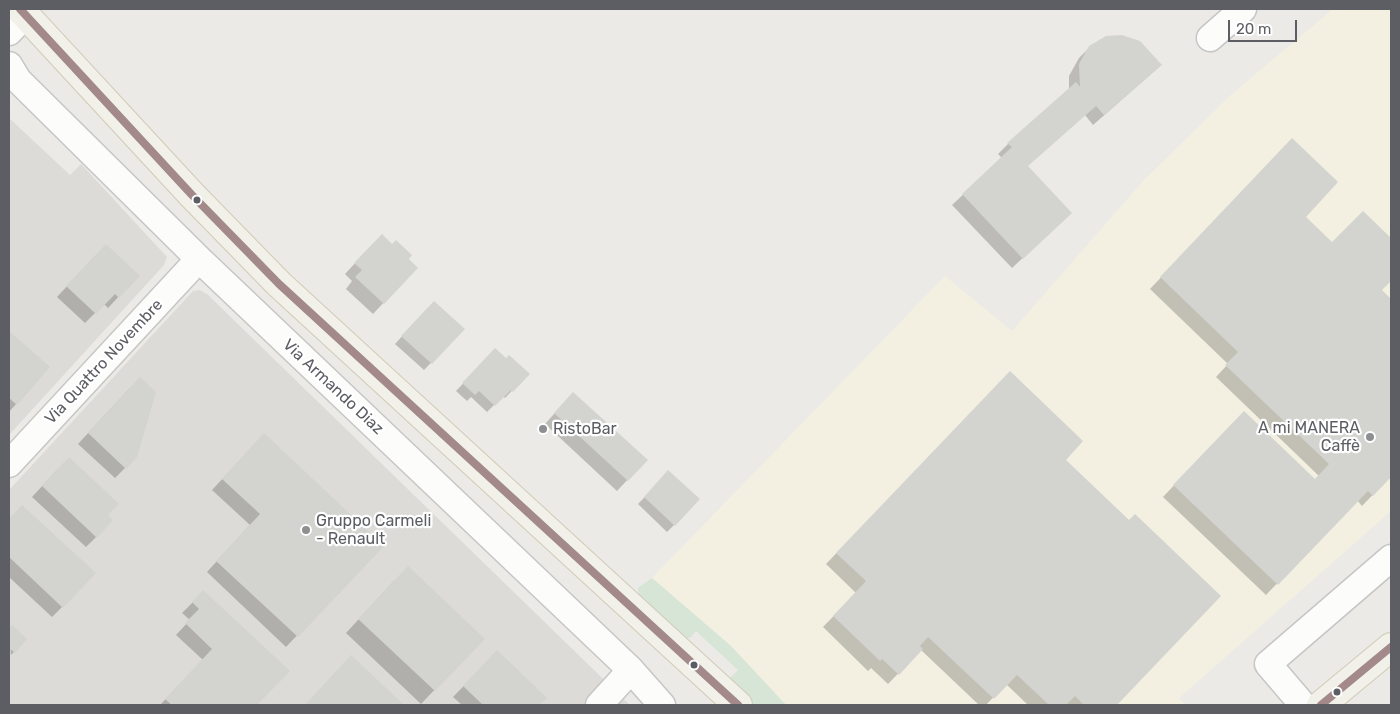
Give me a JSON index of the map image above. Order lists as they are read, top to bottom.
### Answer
{
  "streets": {
    "street": ["Via Quattro Novembre", "Via Armando Diaz"]
  },
  "crossings": [
    ["Via Quattro Novembre", "Via Armando Diaz"]
  ],
  "places": ["RistoBar", "A mi MANERA Caffè", "Gruppo Carmeli - Renault"],
  "scale_bar": "20 m"
}
